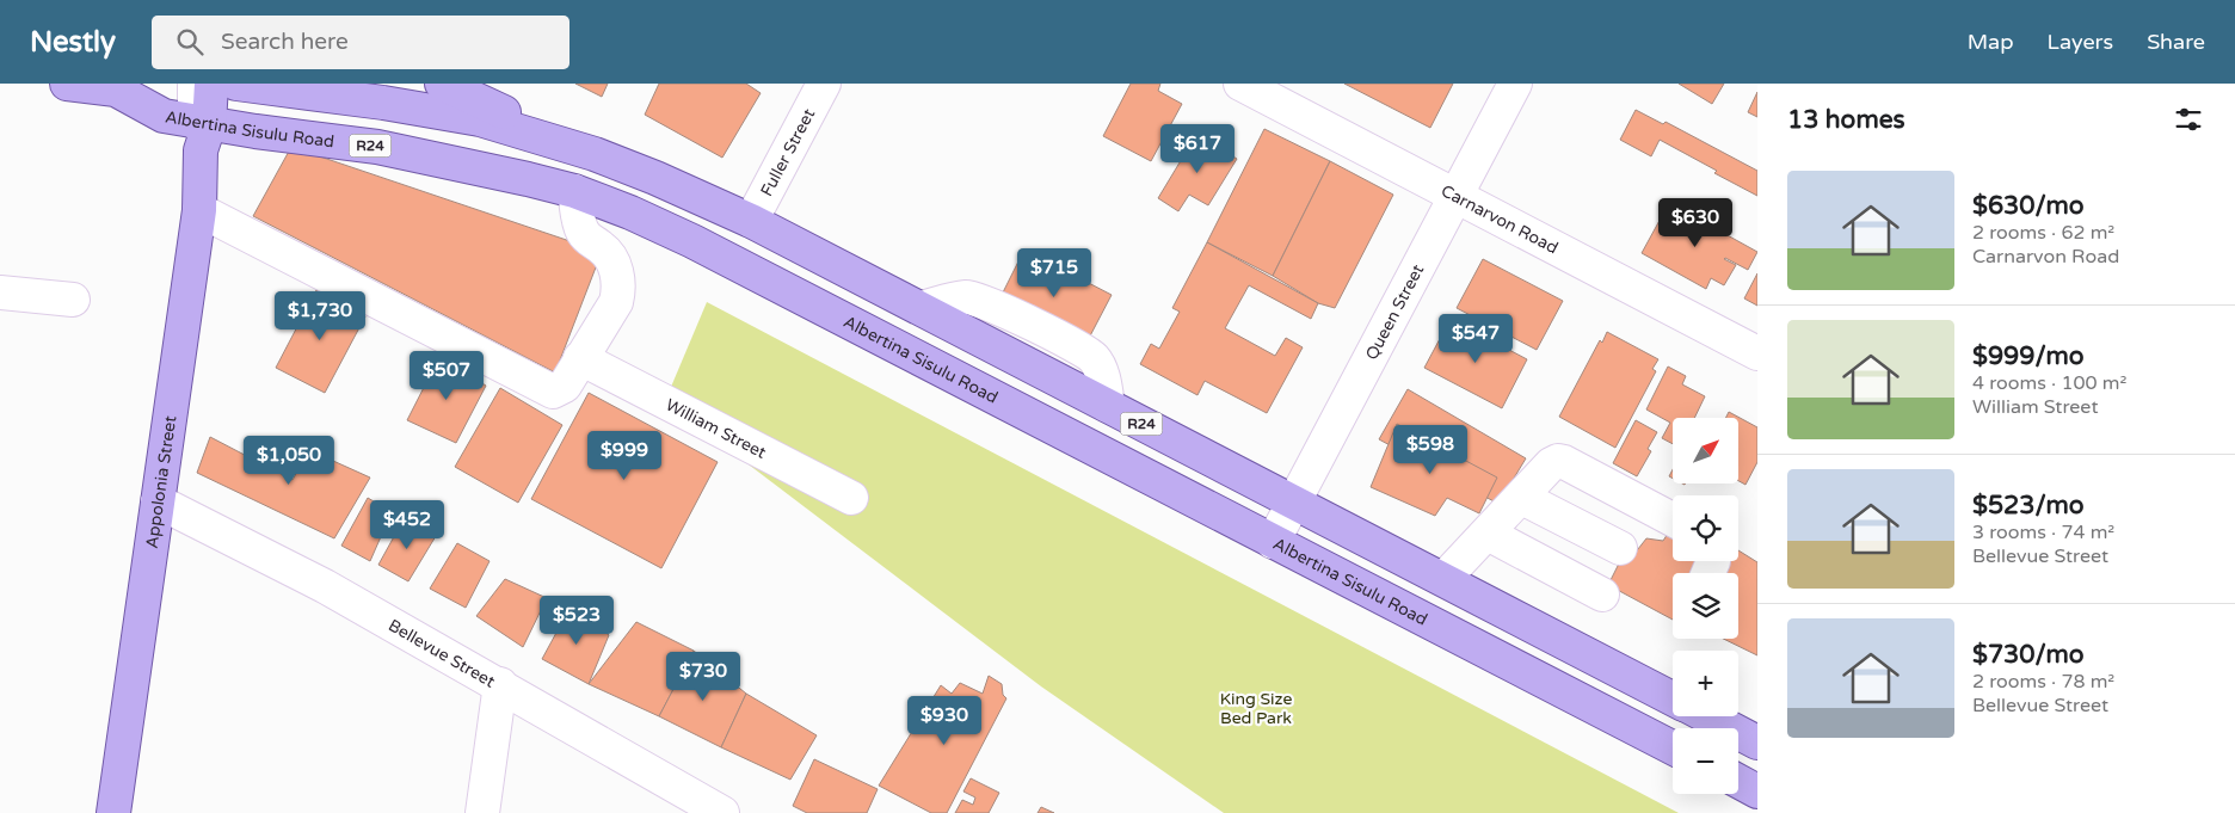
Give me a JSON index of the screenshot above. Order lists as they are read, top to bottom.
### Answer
{
  "streets": {
    "main road": ["Albertina Sisulu Road", "R24", "Appolonia Street"],
    "street": [
      "Fuller Street",
      "Carnarvon Road",
      "Queen Street",
      "William Street",
      "Bellevue Street"
    ]
  },
  "crossings": [
    ["Albertina Sisulu Road", "Queen Street"],
    ["Albertina Sisulu Road", "Appolonia Street"],
    ["R24", "Fuller Street"],
    ["R24", "Queen Street"],
    ["Carnarvon Road", "Queen Street"],
    ["Appolonia Street", "Bellevue Street"]
  ],
  "parks": ["King Size Bed Park"],
  "north": "top right",
  "page": {
    "header": "Nestly",
    "search": "Search here",
    "nav": ["Map", "Layers", "Share"],
    "heading": "13 homes",
    "price": [
      "$617",
      "$630",
      "$715",
      "$1,730",
      "$547",
      "$507",
      "$598",
      "$999",
      "$1,050",
      "$452",
      "$523",
      "$730",
      "$930"
    ],
    "list": [
      {
        "name": "$630/mo",
        "note": "2 rooms · 62 m² · Carnarvon Road"
      },
      {
        "name": "$999/mo",
        "note": "4 rooms · 100 m² · William Street"
      },
      {
        "name": "$523/mo",
        "note": "3 rooms · 74 m² · Bellevue Street"
      },
      {
        "name": "$730/mo",
        "note": "2 rooms · 78 m² · Bellevue Street"
      }
    ],
    "map_buttons": ["+", "−"]
  }
}
